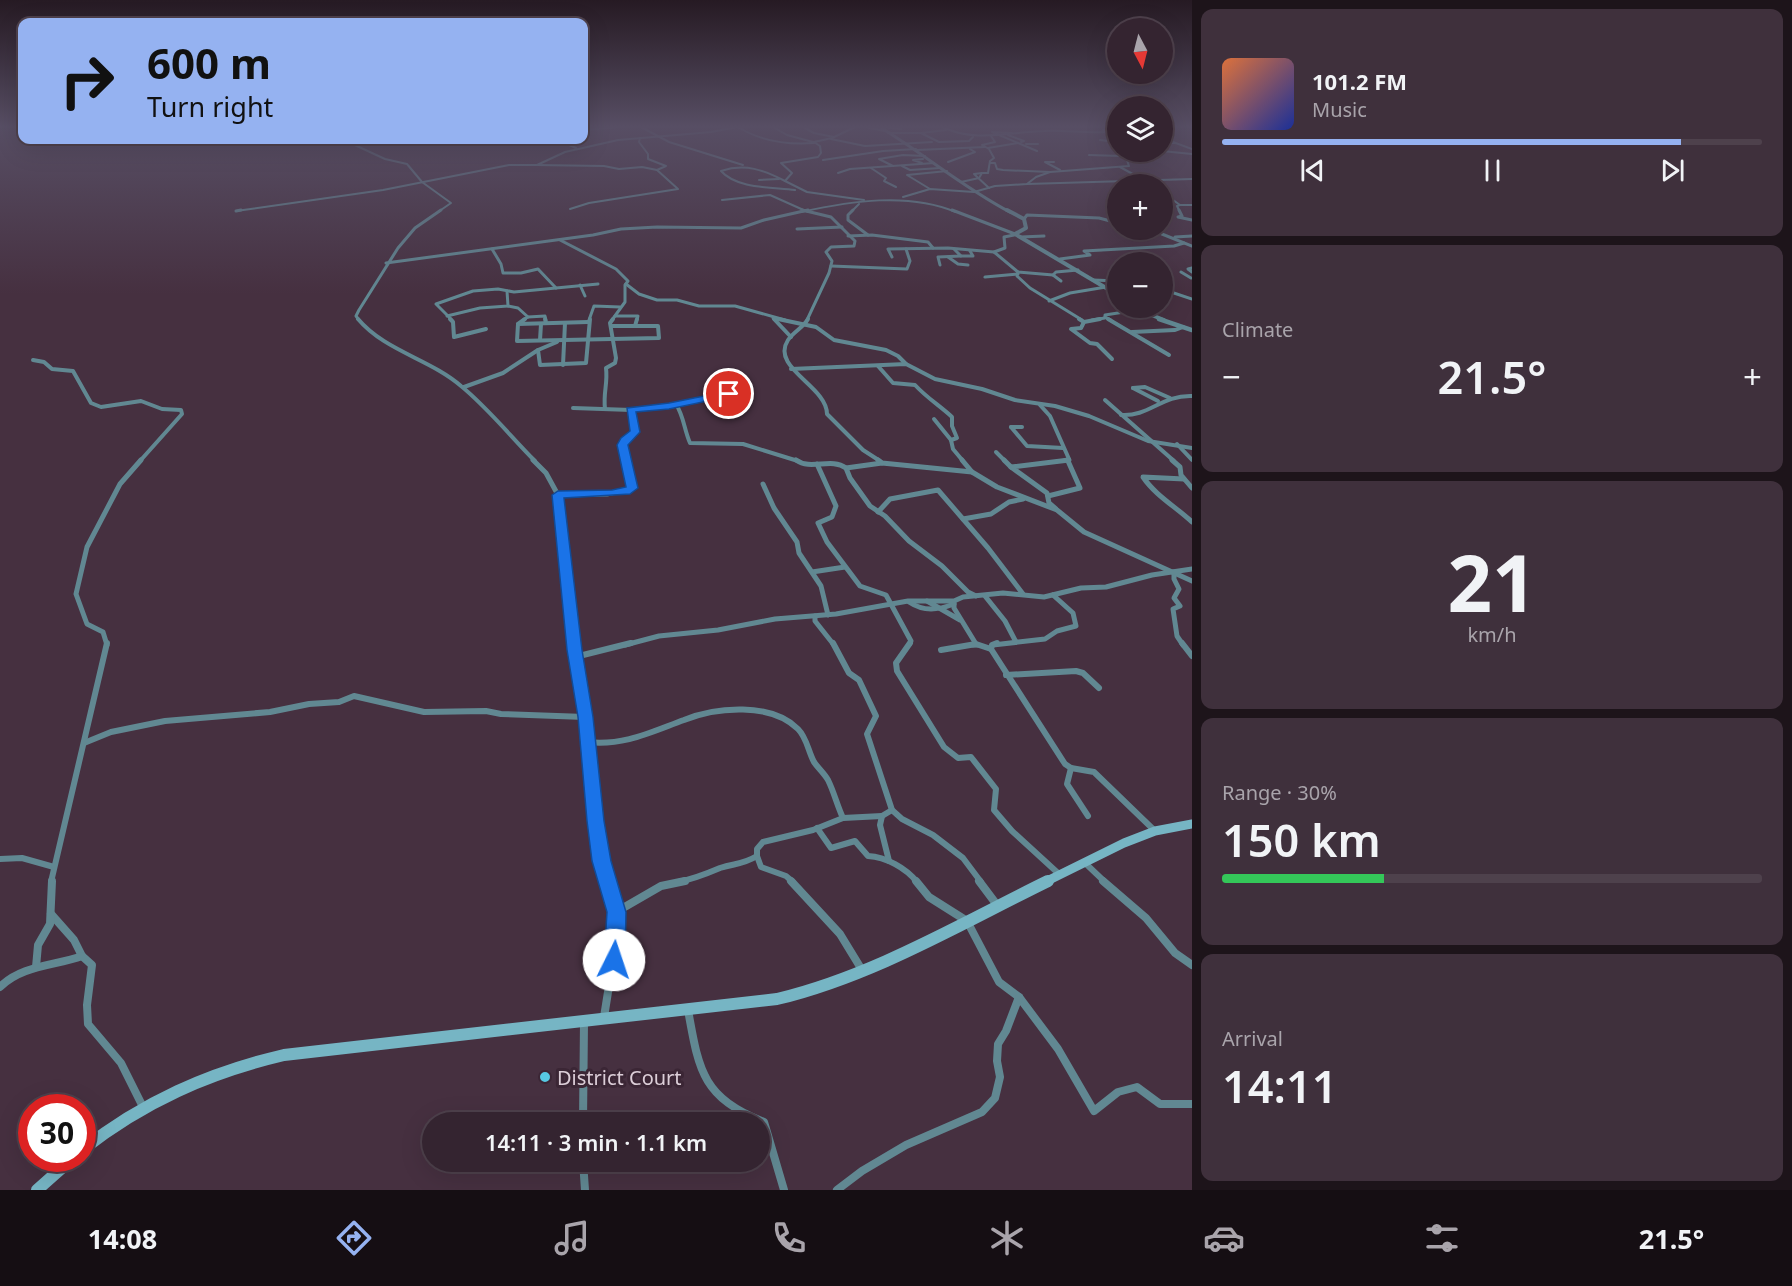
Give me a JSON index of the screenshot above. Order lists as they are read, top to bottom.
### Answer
{
  "places": ["District Court"],
  "north": "bottom",
  "page": {
    "map_buttons": ["+", "−"],
    "turn": ["600 m", "Turn right"],
    "song": ["101.2 FM", "Music"],
    "tile": [
      "Climate",
      ["21", "km/h"],
      ["Range · 30%", "150 km"],
      ["Arrival", "14:11"]
    ],
    "heat": ["−", "21.5°", "+"],
    "limit": "30",
    "trip": "14:11 · 3 min · 1.1 km",
    "tabs": ["14:08", "21.5°"]
  }
}
